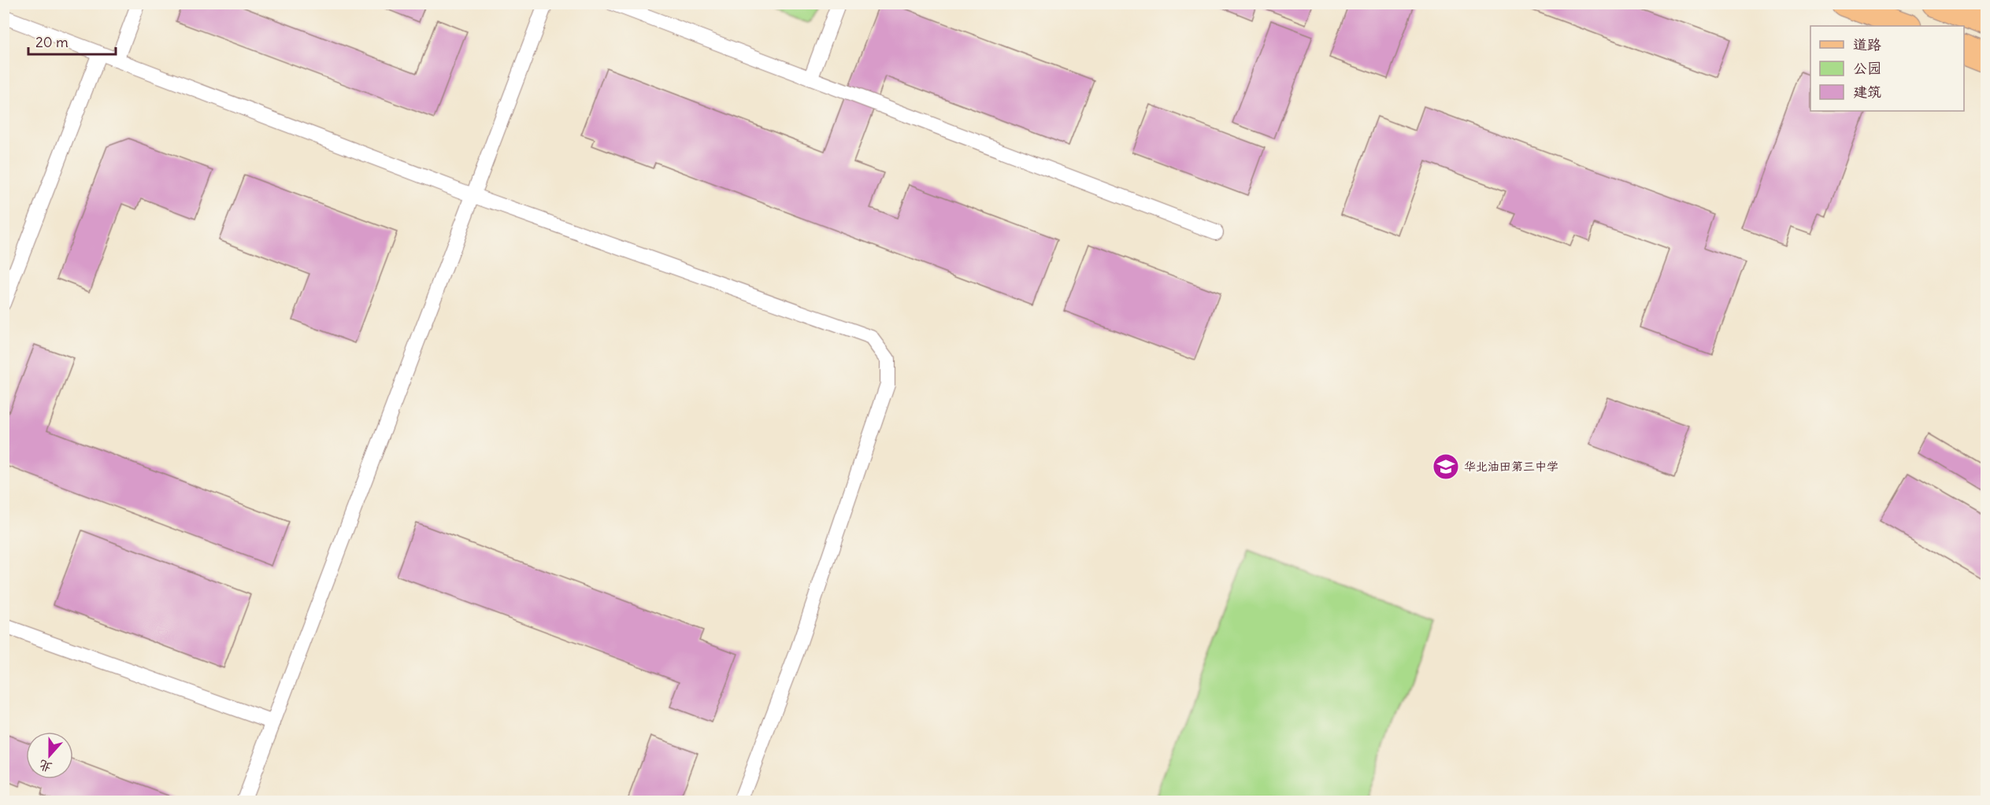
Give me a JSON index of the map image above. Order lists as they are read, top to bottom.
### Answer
{
  "places": {
    "school or university": ["华北油田第三中学"]
  },
  "legend": ["道路", "公园", "建筑"],
  "scale_bar": "20 m",
  "north": "bottom"
}
